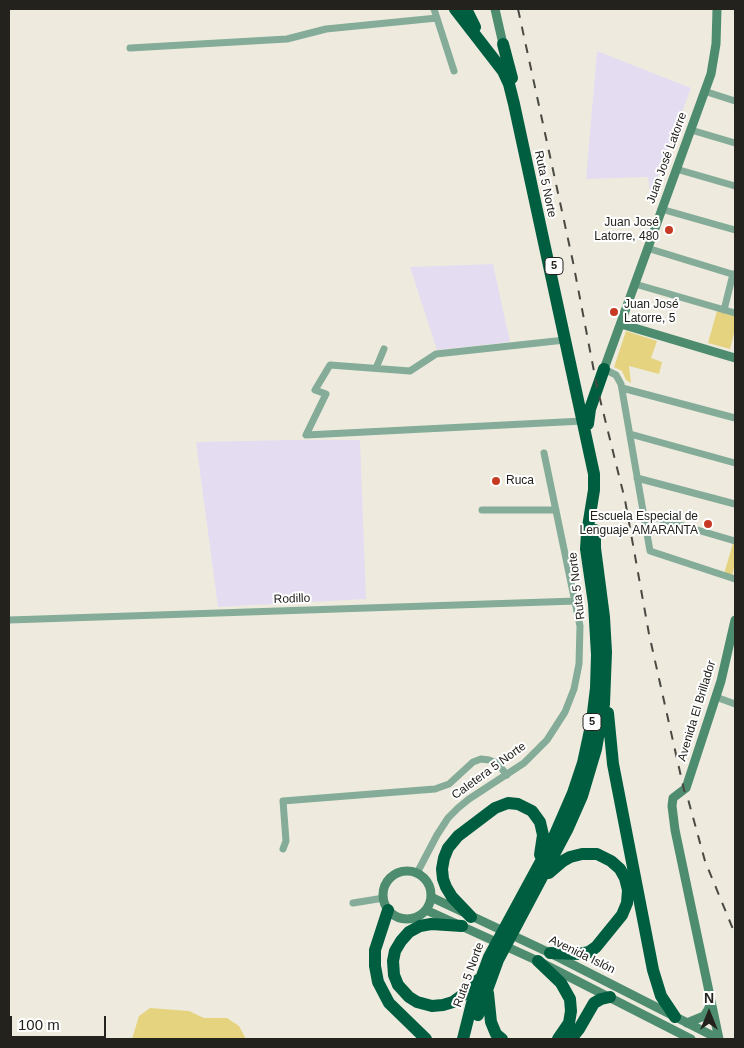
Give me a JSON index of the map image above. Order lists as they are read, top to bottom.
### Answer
{
  "streets": {
    "highway": ["Ruta 5 Norte", "5"],
    "main road": ["Juan José Latorre", "Avenida El Brillador", "Avenida Islón"],
    "street": ["Rodillo", "Caletera 5 Norte"]
  },
  "crossings": [
    ["Rodillo", "Caletera 5 Norte"],
    ["Caletera 5 Norte", "Avenida Islón"]
  ],
  "places": [
    "Juan José Latorre, 480",
    "Juan José Latorre, 5",
    "Ruca",
    "Escuela Especial de Lenguaje AMARANTA"
  ],
  "scale_bar": "100 m",
  "north": "top"
}
